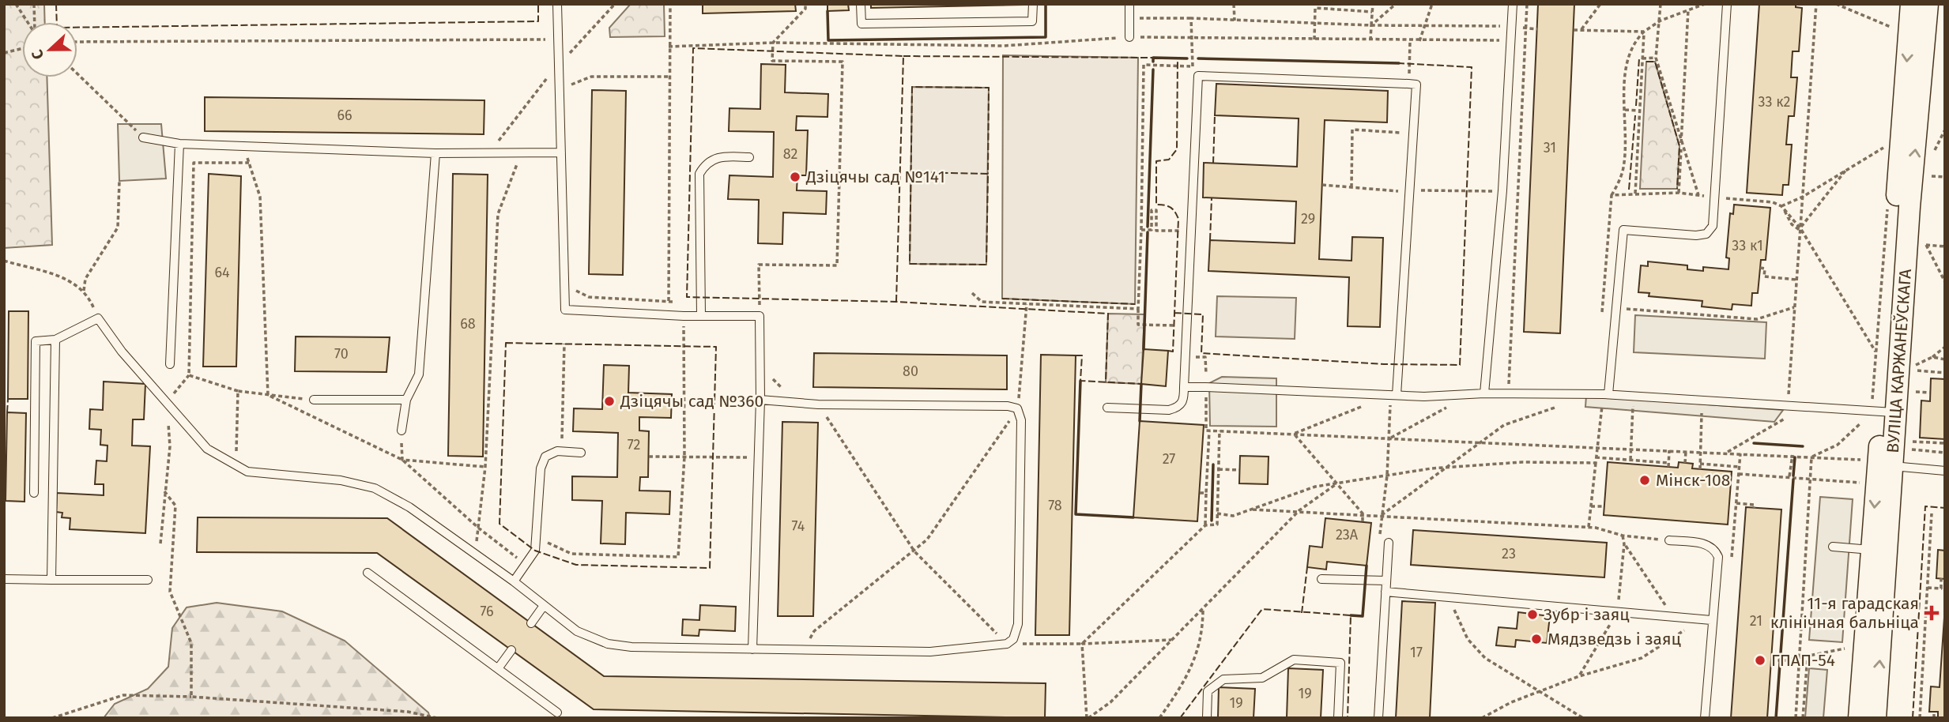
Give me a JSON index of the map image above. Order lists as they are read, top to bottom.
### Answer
{
  "streets": {
    "street": ["ВУЛІЦА КАРЖАНЕЎСКАГА"]
  },
  "places": {
    "other": [
      "Дзіцячы сад №141",
      "Дзіцячы сад №360",
      "Мінск-108",
      "Зубр і заяц",
      "Мядзведзь і заяц",
      "ГПАП-54"
    ],
    "health": ["11-я гарадская клінічная бальніца"]
  },
  "house_numbers": [
    "33 к2",
    "66",
    "31",
    "82",
    "29",
    "33 к1",
    "64",
    "68",
    "70",
    "80",
    "72",
    "27",
    "78",
    "74",
    "23А",
    "23",
    "76",
    "21",
    "17",
    "19",
    "19"
  ],
  "north": "left"
}
